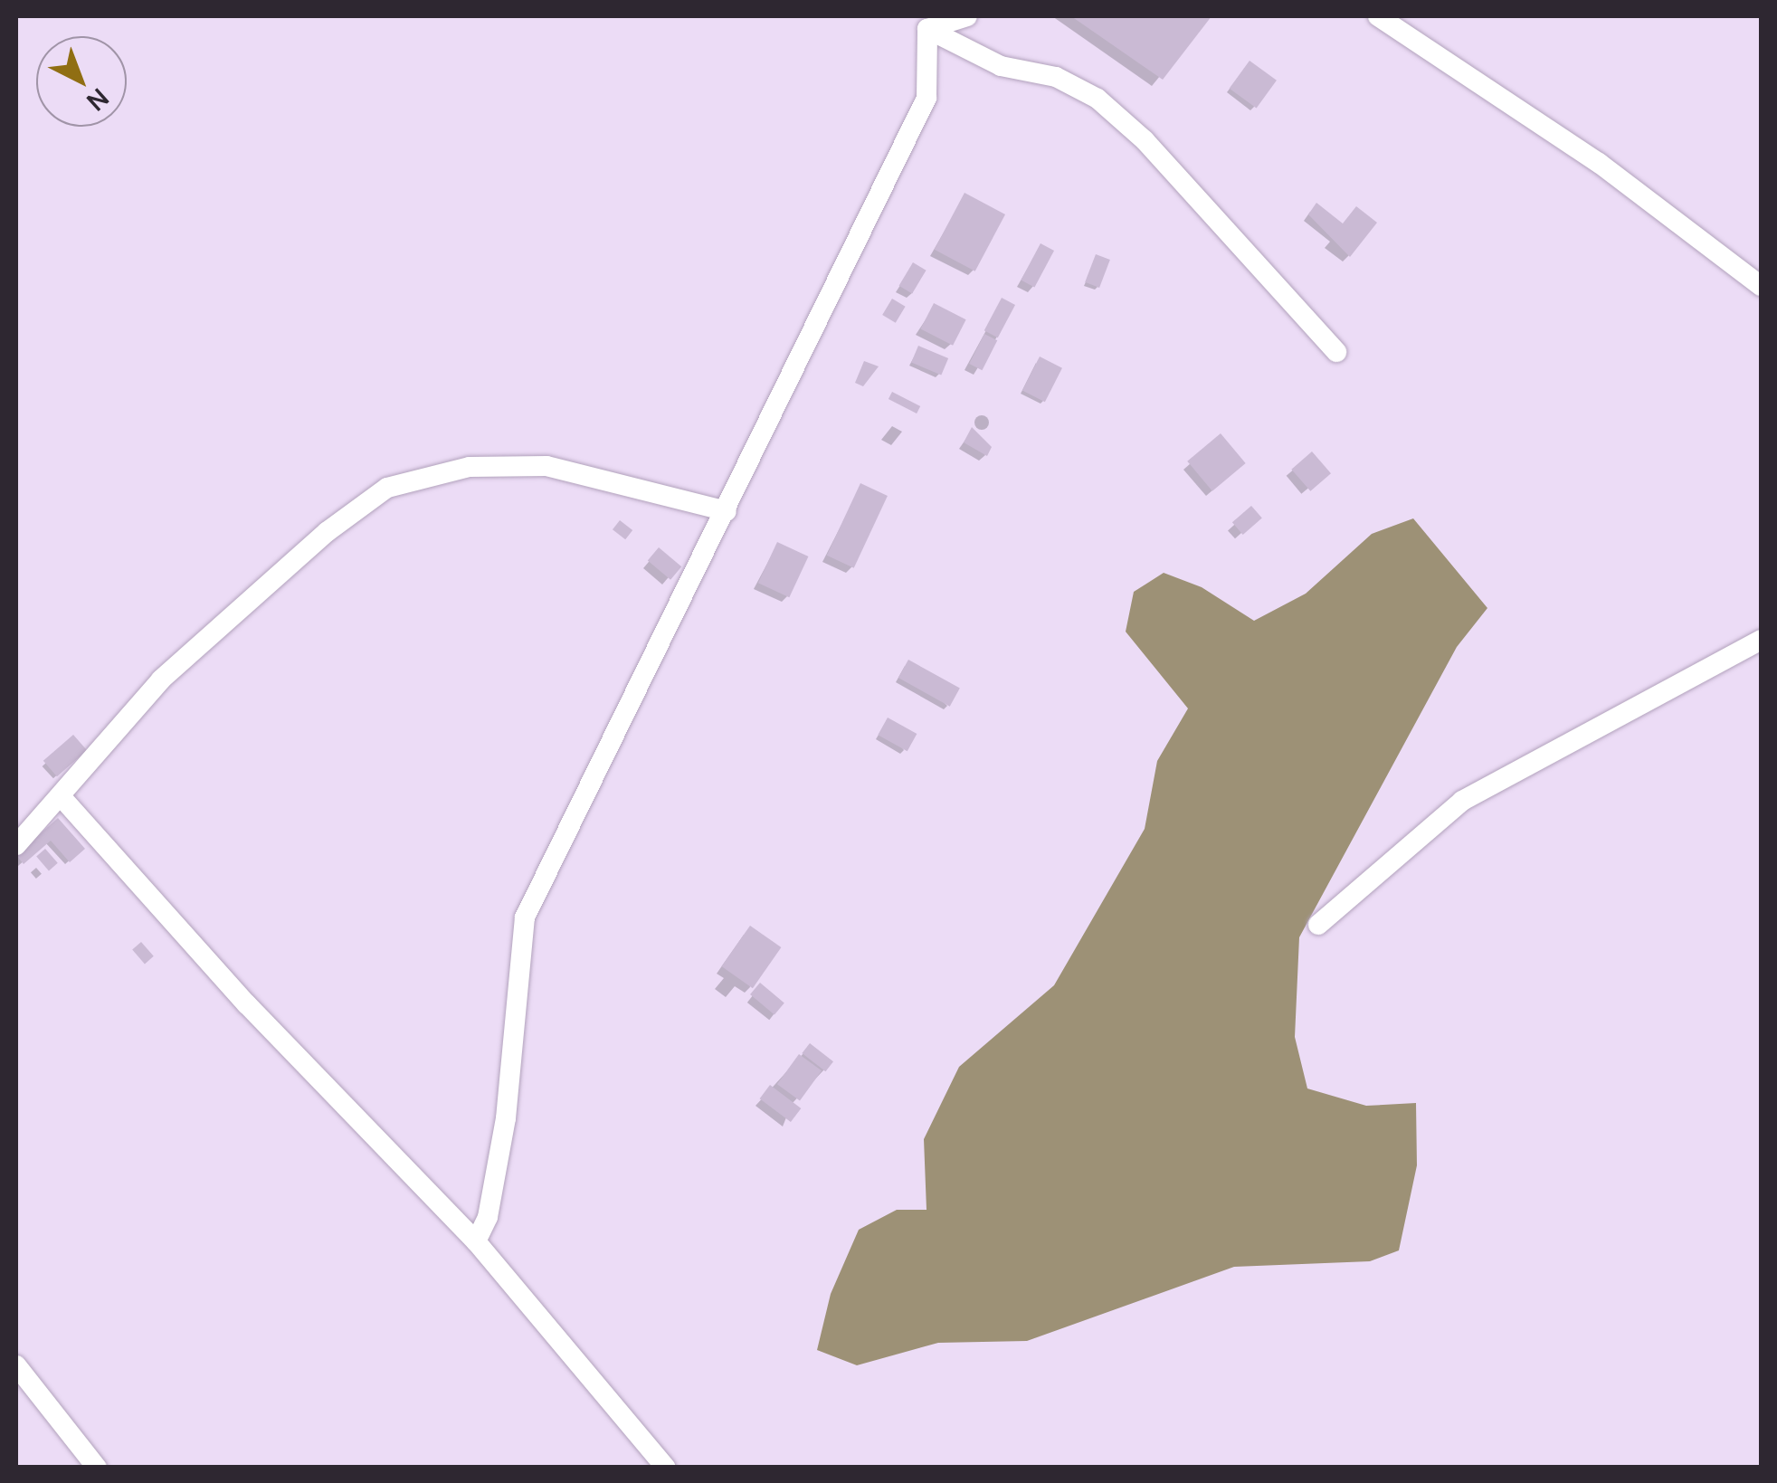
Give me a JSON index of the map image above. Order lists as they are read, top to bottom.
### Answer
{
  "north": "bottom right"
}
